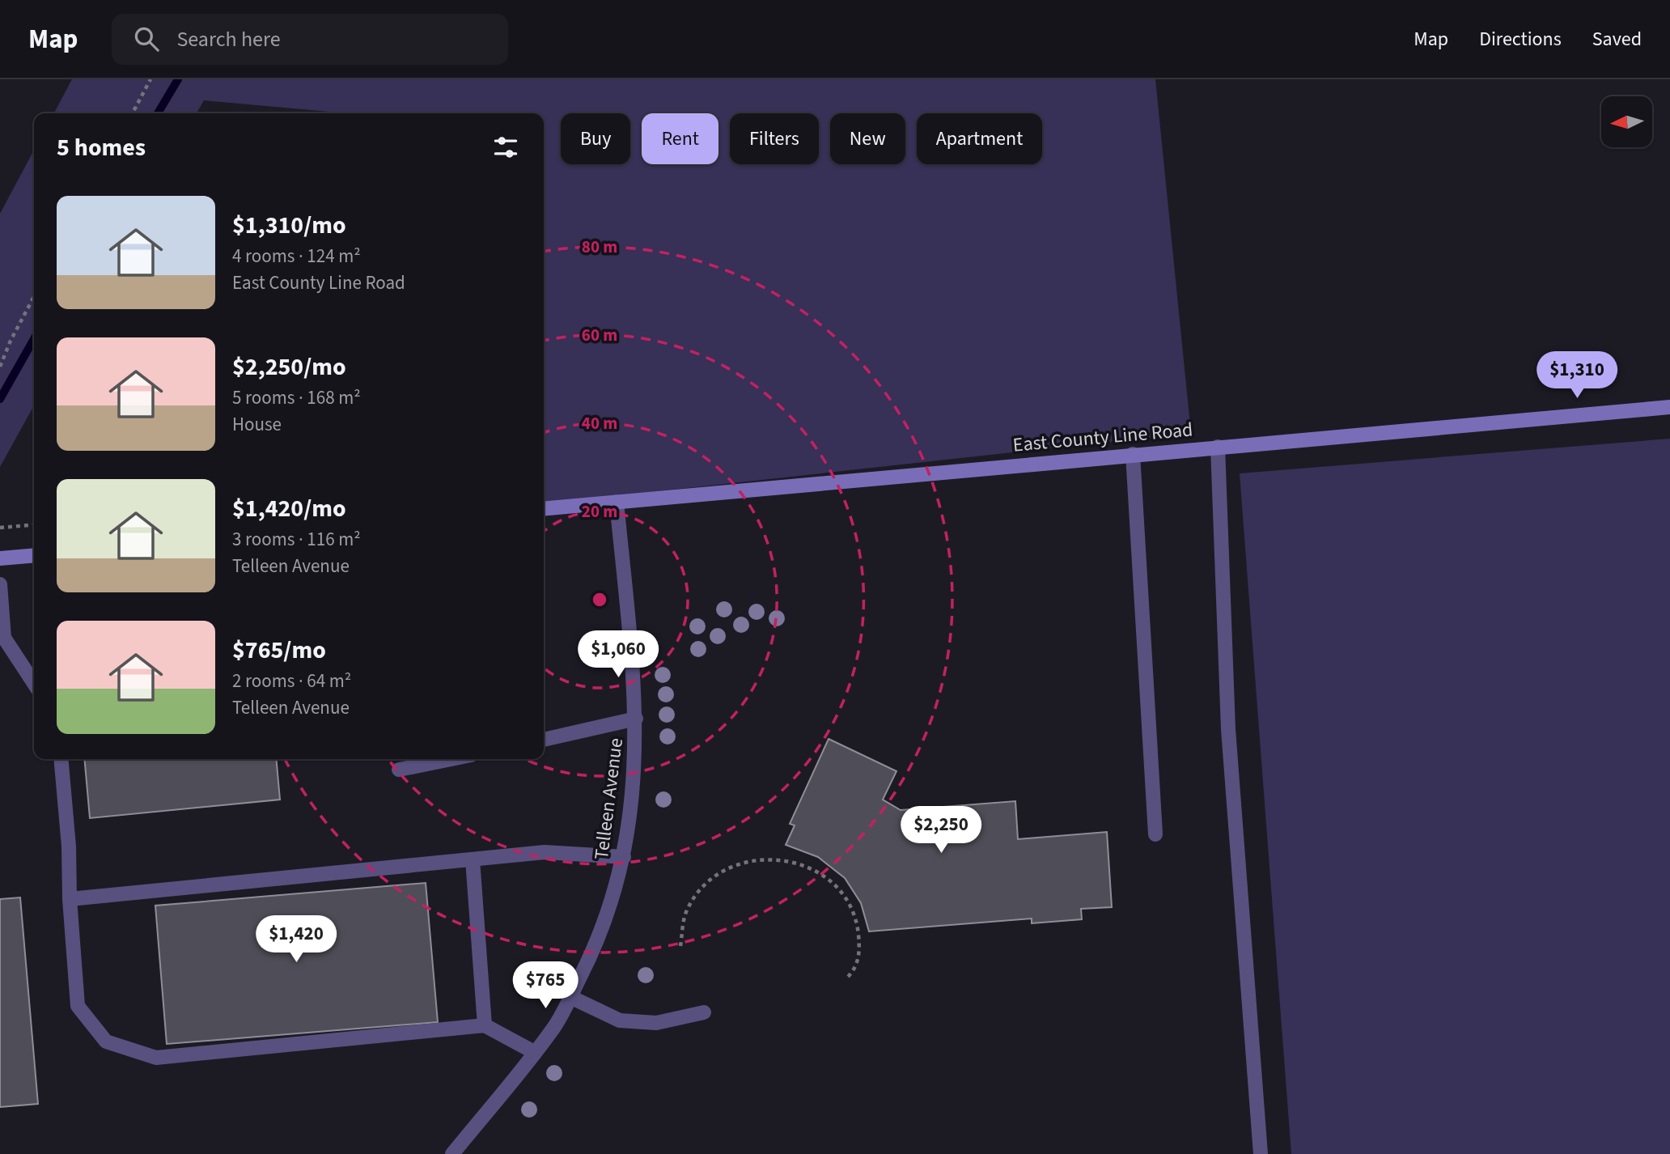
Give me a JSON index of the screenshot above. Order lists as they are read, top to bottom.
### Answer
{
  "streets": {
    "main road": ["East County Line Road"],
    "street": ["Telleen Avenue"]
  },
  "crossings": [
    ["East County Line Road", "Telleen Avenue"]
  ],
  "north": "left",
  "page": {
    "header": "Map",
    "search": "Search here",
    "nav": ["Map", "Directions", "Saved"],
    "chip": [
      "Buy",
      "Rent",
      "Filters",
      "New",
      "Apartment"
    ],
    "heading": "5 homes",
    "list": [
      {
        "name": "$1,310/mo",
        "note": "4 rooms · 124 m² · East County Line Road"
      },
      {
        "name": "$2,250/mo",
        "note": "5 rooms · 168 m² · House"
      },
      {
        "name": "$1,420/mo",
        "note": "3 rooms · 116 m² · Telleen Avenue"
      },
      {
        "name": "$765/mo",
        "note": "2 rooms · 64 m² · Telleen Avenue"
      }
    ],
    "price": [
      "$1,310",
      "$1,060",
      "$2,250",
      "$1,420",
      "$765"
    ]
  },
  "rings": [
    "80 m",
    "60 m",
    "40 m",
    "20 m"
  ]
}
